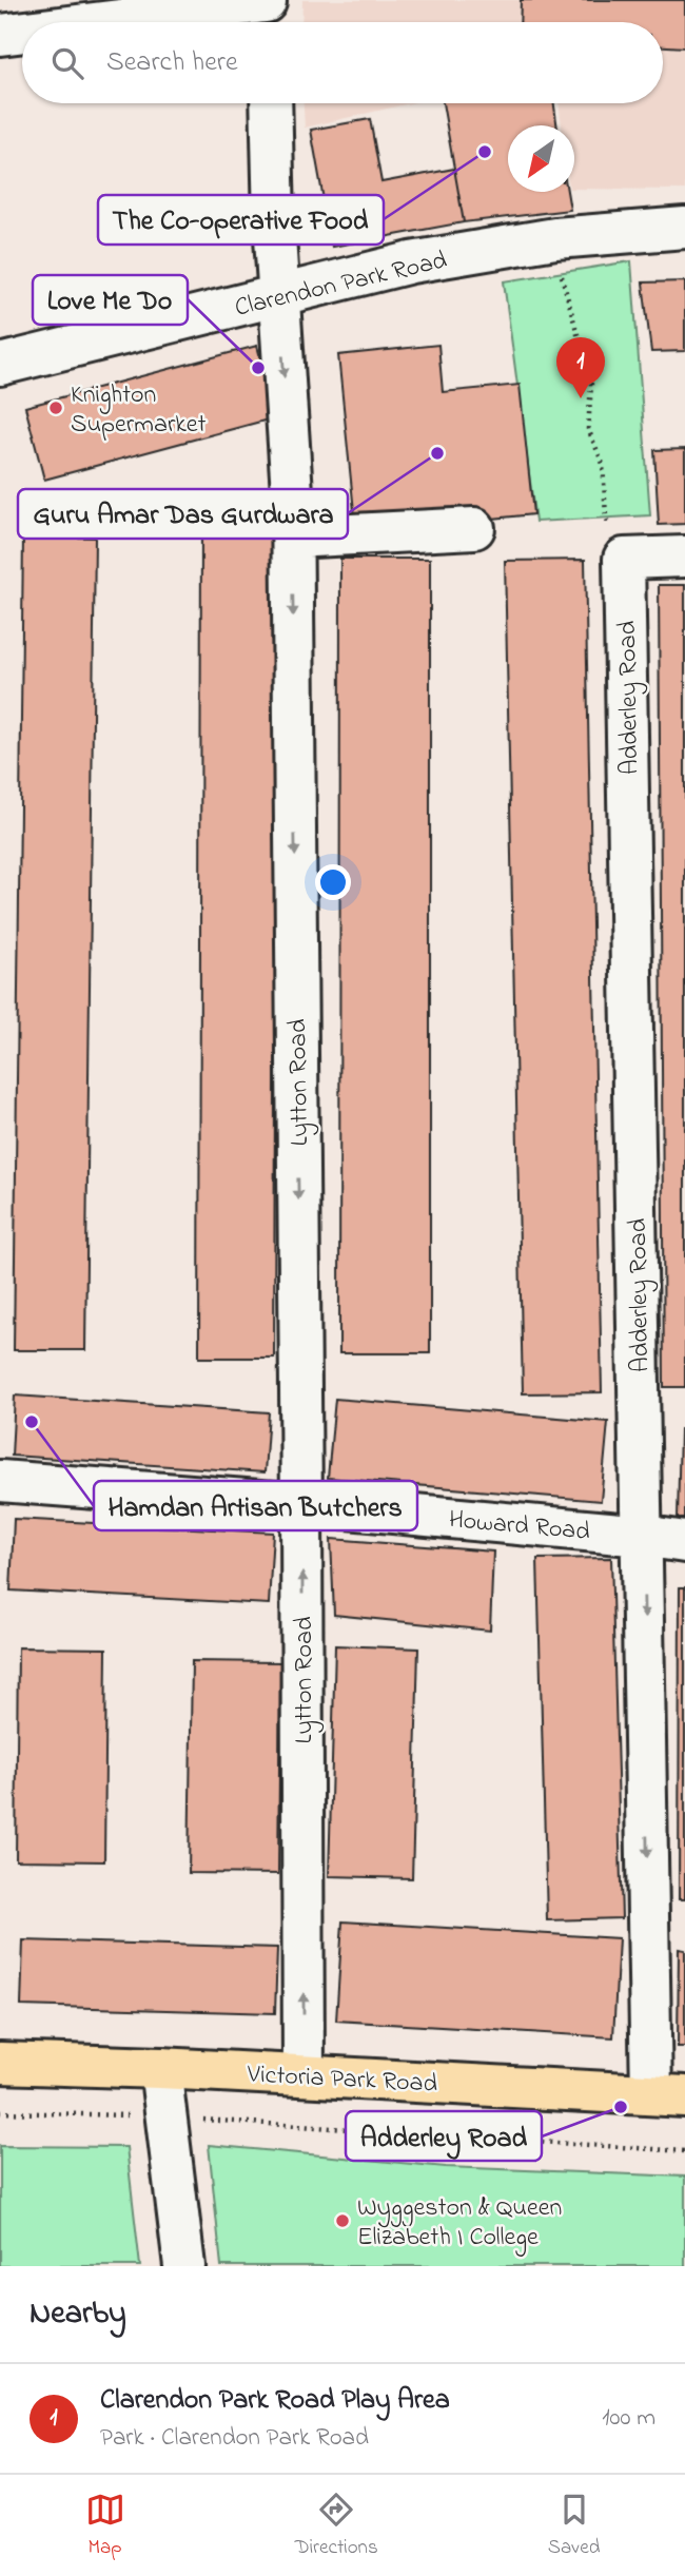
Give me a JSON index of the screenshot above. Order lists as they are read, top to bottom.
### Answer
{
  "streets": {
    "main road": ["Victoria Park Road"],
    "street": [
      "Clarendon Park Road",
      "Adderley Road",
      "Lytton Road",
      "Howard Road"
    ]
  },
  "crossings": [
    ["Clarendon Park Road", "Lytton Road"],
    ["Adderley Road", "Howard Road"],
    ["Adderley Road", "Victoria Park Road"],
    ["Lytton Road", "Howard Road"],
    ["Lytton Road", "Victoria Park Road"]
  ],
  "one_way": ["Adderley Road"],
  "places": [
    "The Co-operative Food",
    "Love Me Do",
    "Knighton Supermarket",
    "Guru Amar Das Gurdwara",
    "Hamdan Artisan Butchers",
    "Adderley Road",
    "Wyggeston & Queen Elizabeth I College"
  ],
  "north": "bottom left",
  "page": {
    "search": "Search here",
    "pins": "1",
    "heading": "Nearby",
    "list": [
      {
        "mark": "1",
        "name": "Clarendon Park Road Play Area",
        "note": "Park · Clarendon Park Road",
        "value": "100 m"
      }
    ],
    "nav": ["Map", "Directions", "Saved"]
  }
}
